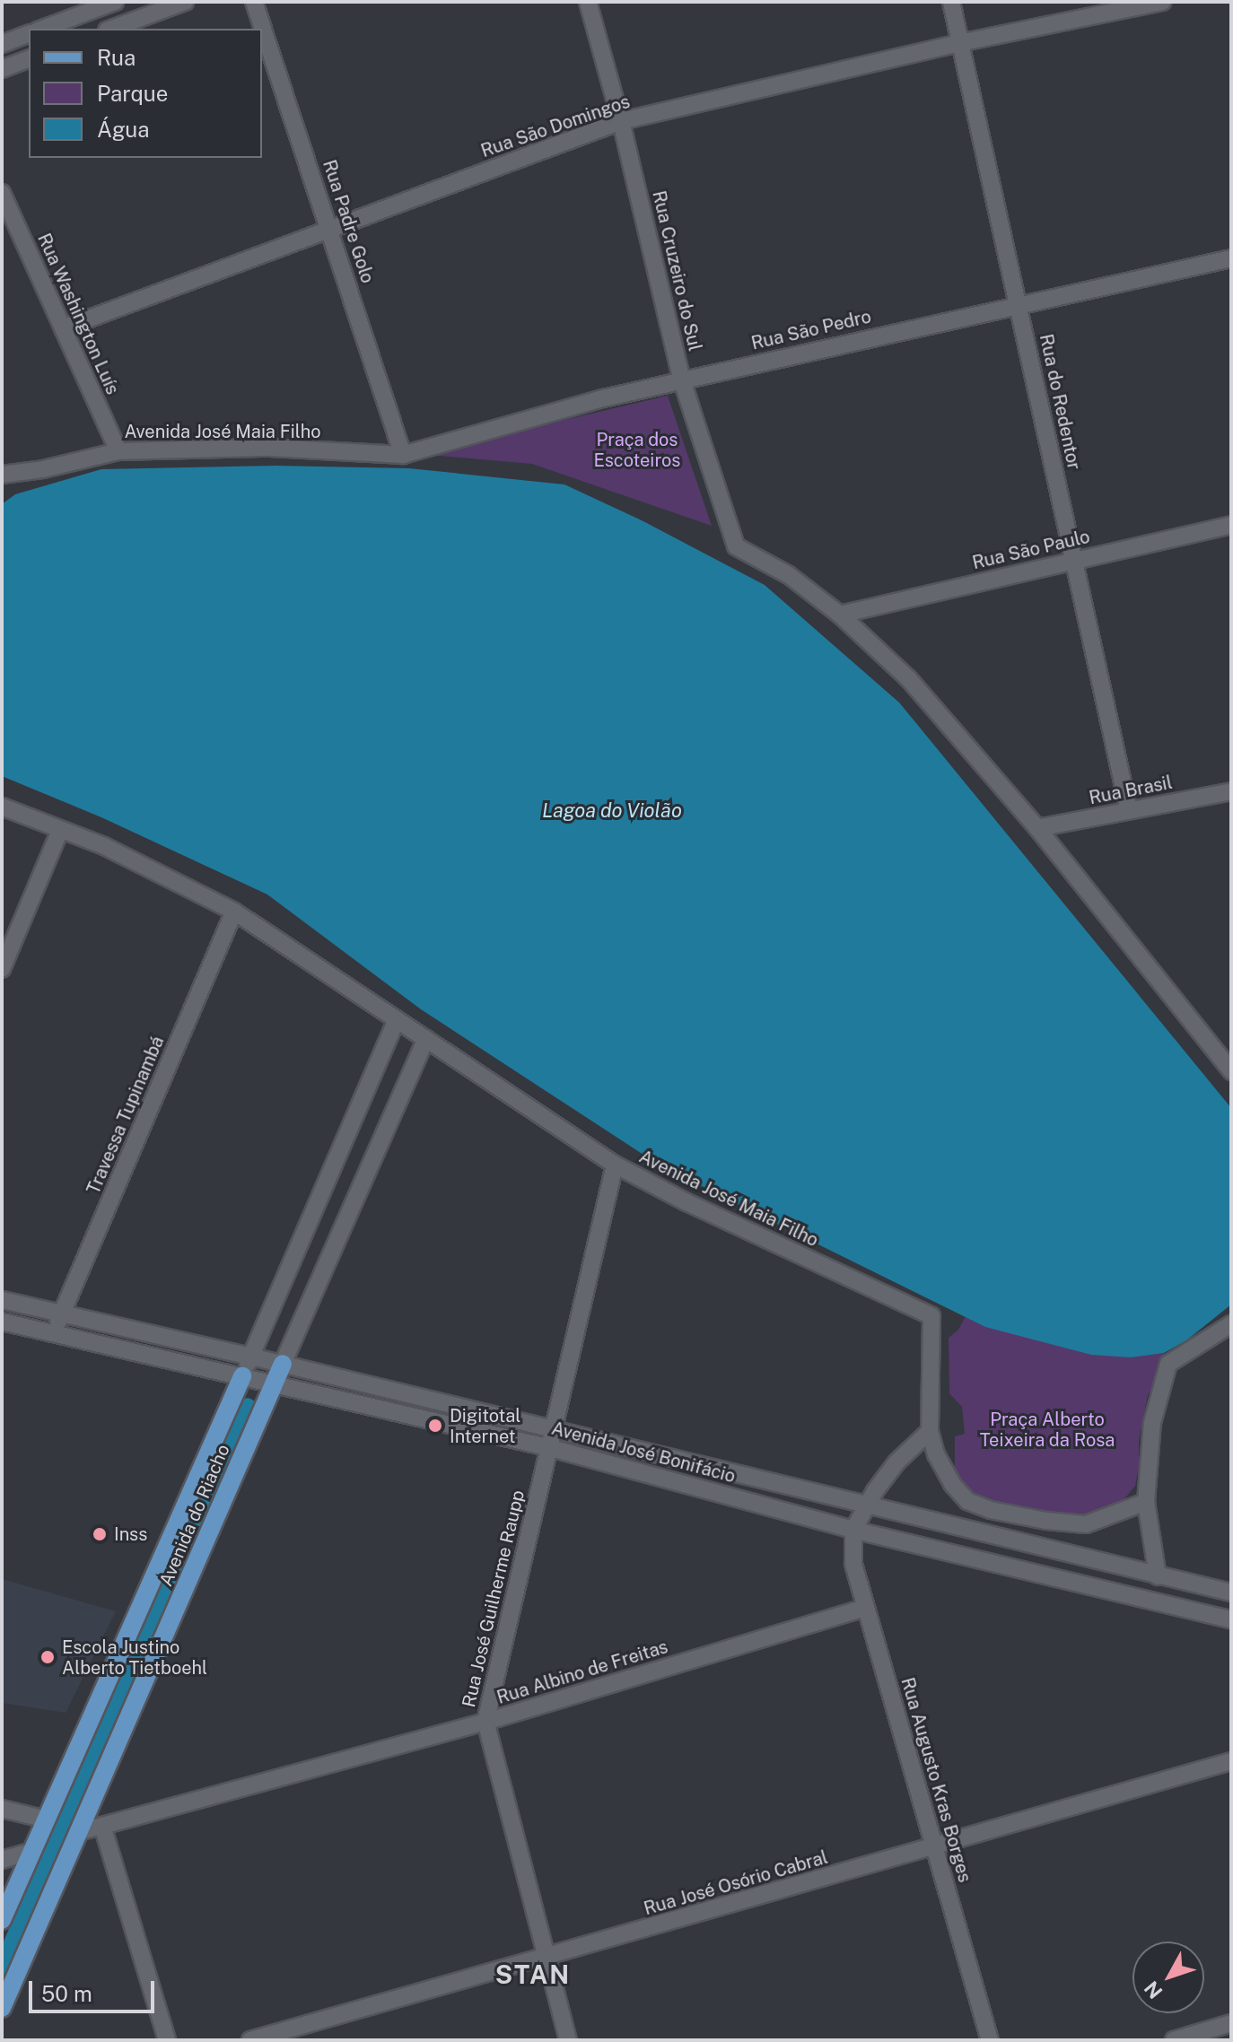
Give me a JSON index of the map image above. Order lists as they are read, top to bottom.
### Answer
{
  "streets": {
    "main road": ["Avenida do Riacho"],
    "street": [
      "Rua São Domingos",
      "Rua Padre Golo",
      "Rua Cruzeiro do Sul",
      "Rua Washington Luís",
      "Rua São Pedro",
      "Rua do Redentor",
      "Avenida José Maia Filho",
      "Rua São Paulo",
      "Rua Brasil",
      "Travessa Tupinambá",
      "Avenida José Bonifácio",
      "Rua José Guilherme Raupp",
      "Rua Albino de Freitas",
      "Rua Augusto Kras Borges",
      "Rua José Osório Cabral"
    ]
  },
  "crossings": [
    ["Rua São Domingos", "Rua Padre Golo"],
    ["Rua São Domingos", "Rua Cruzeiro do Sul"],
    ["Rua São Domingos", "Rua Washington Luís"],
    ["Rua São Domingos", "Rua do Redentor"],
    ["Rua Padre Golo", "Rua São Pedro"],
    ["Rua Padre Golo", "Avenida José Maia Filho"],
    ["Rua Cruzeiro do Sul", "Rua São Pedro"],
    ["Rua Cruzeiro do Sul", "Rua São Paulo"],
    ["Rua Washington Luís", "Avenida José Maia Filho"],
    ["Rua São Pedro", "Rua do Redentor"],
    ["Rua São Pedro", "Avenida José Maia Filho"],
    ["Rua do Redentor", "Rua São Paulo"],
    ["Rua do Redentor", "Rua Brasil"],
    ["Avenida José Maia Filho", "Travessa Tupinambá"],
    ["Avenida José Maia Filho", "Avenida do Riacho"],
    ["Avenida José Maia Filho", "Rua José Guilherme Raupp"],
    ["Travessa Tupinambá", "Avenida José Bonifácio"],
    ["Avenida José Bonifácio", "Avenida do Riacho"],
    ["Avenida José Bonifácio", "Rua José Guilherme Raupp"],
    ["Avenida José Bonifácio", "Rua Augusto Kras Borges"],
    ["Avenida do Riacho", "Rua Albino de Freitas"],
    ["Rua José Guilherme Raupp", "Rua Albino de Freitas"],
    ["Rua José Guilherme Raupp", "Rua José Osório Cabral"],
    ["Rua Albino de Freitas", "Rua Augusto Kras Borges"],
    ["Rua Augusto Kras Borges", "Rua José Osório Cabral"]
  ],
  "districts": ["STAN"],
  "water": ["Lagoa do Violão"],
  "parks": ["Praça dos Escoteiros", "Praça Alberto Teixeira da Rosa"],
  "places": ["Digitotal Internet", "Inss", "Escola Justino Alberto Tietboehl"],
  "legend": ["Rua", "Parque", "Água"],
  "scale_bar": "50 m",
  "north": "bottom left"
}
